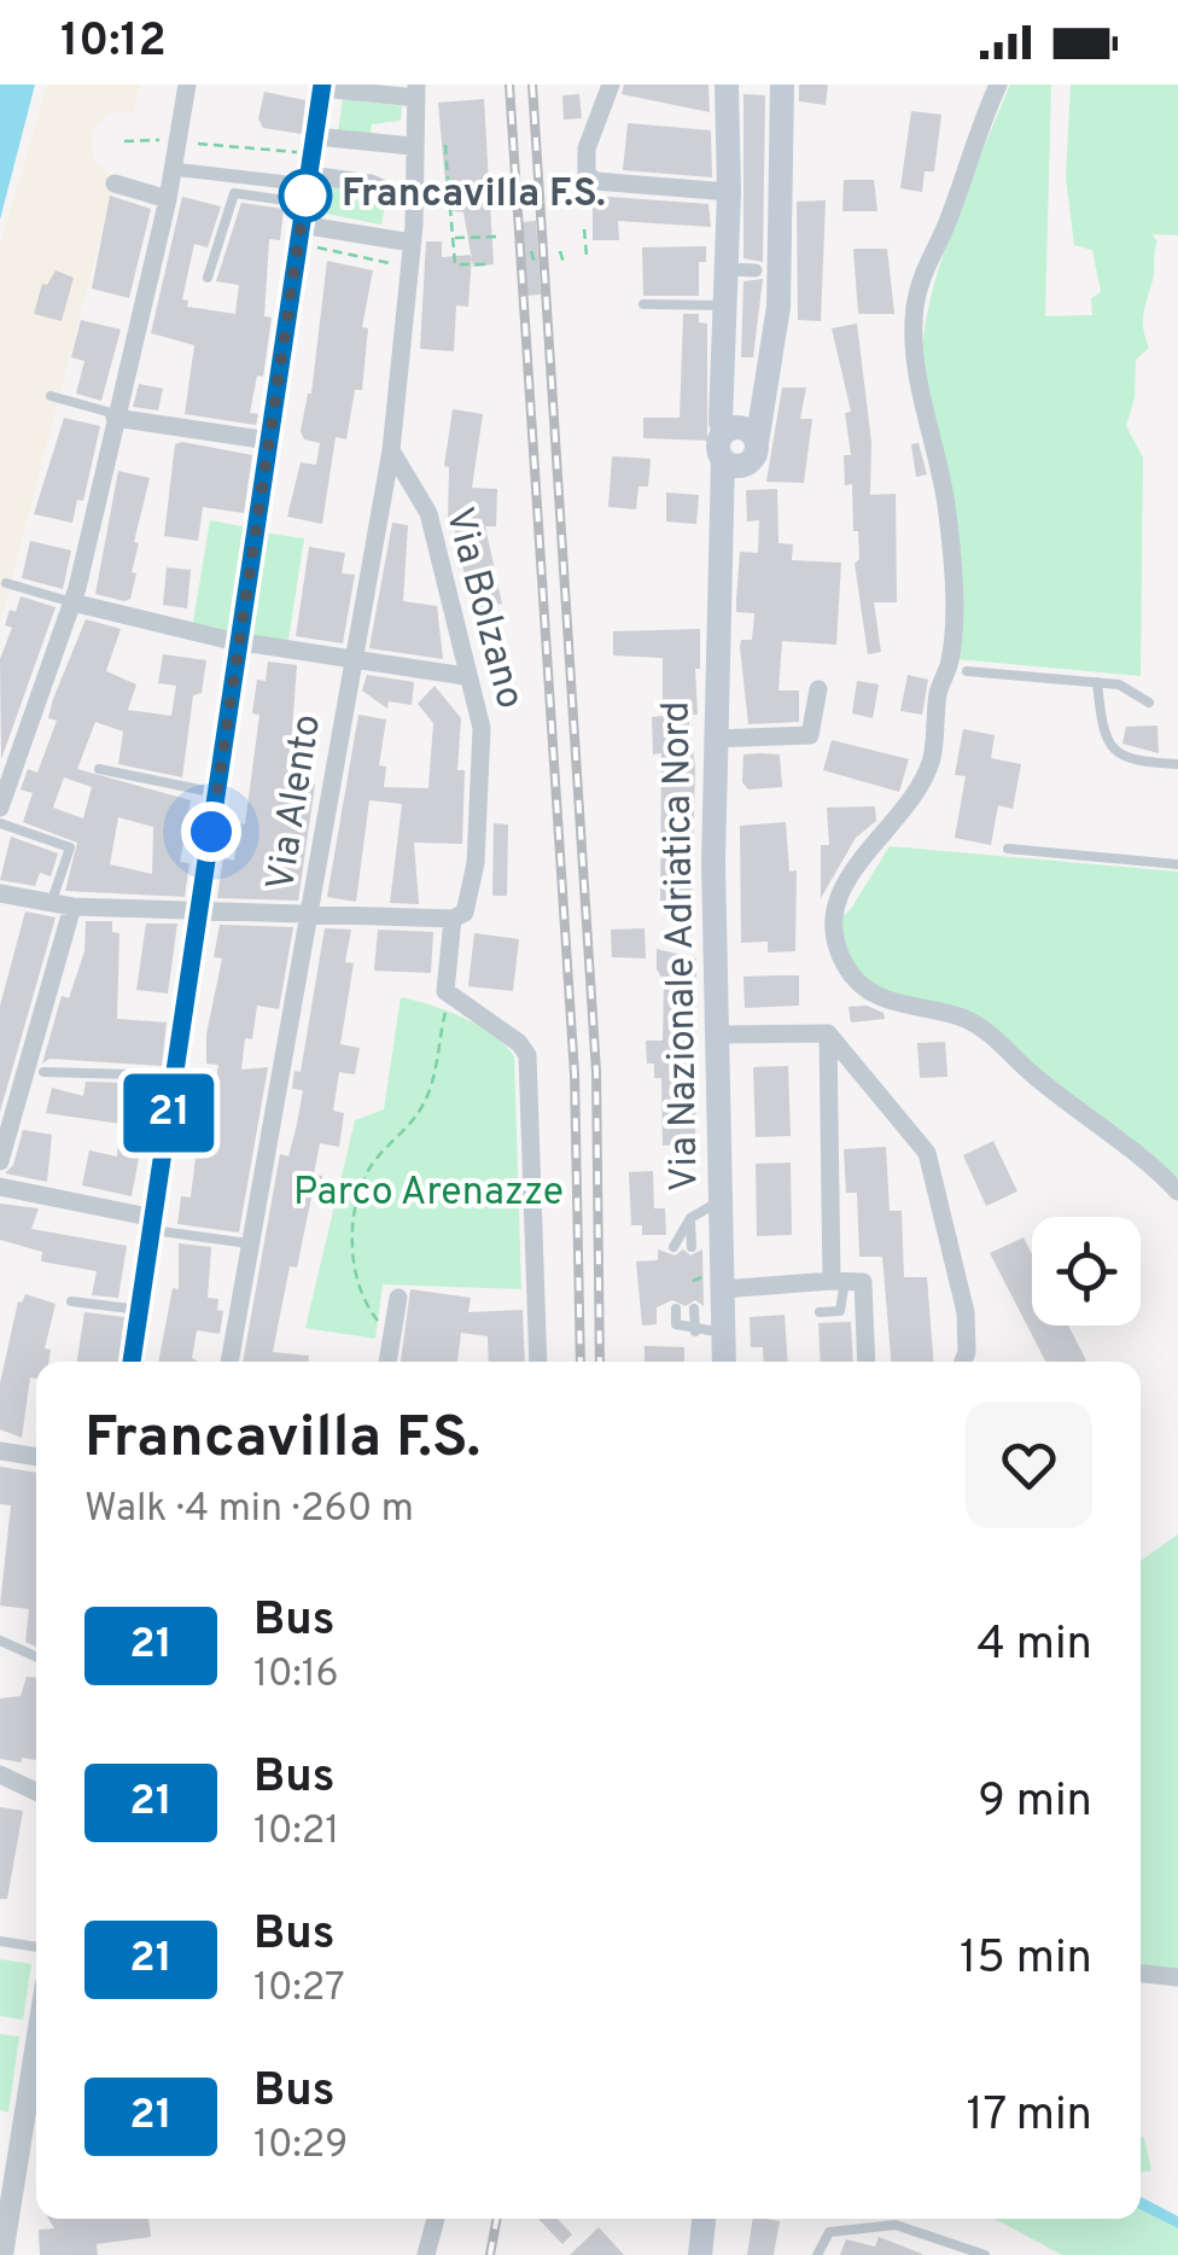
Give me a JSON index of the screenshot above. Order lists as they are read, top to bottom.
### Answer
{
  "streets": {
    "main road": ["Via Nazionale Adriatica Nord"],
    "street": ["Via Bolzano", "Via Alento"]
  },
  "crossings": [
    ["Via Bolzano", "Via Alento"]
  ],
  "parks": ["Parco Arenazze"],
  "places": ["Francavilla F.S."],
  "lines": ["bus line 21"],
  "page": {
    "status": "10:12",
    "on_map": "21",
    "heading": ["Francavilla F.S.", "Walk · 4 min · 260 m"],
    "list": [
      {
        "mark": "21",
        "name": "Bus",
        "note": "10:16",
        "value": "4 min"
      },
      {
        "mark": "21",
        "name": "Bus",
        "note": "10:21",
        "value": "9 min"
      },
      {
        "mark": "21",
        "name": "Bus",
        "note": "10:27",
        "value": "15 min"
      },
      {
        "mark": "21",
        "name": "Bus",
        "note": "10:29",
        "value": "17 min"
      }
    ]
  }
}
